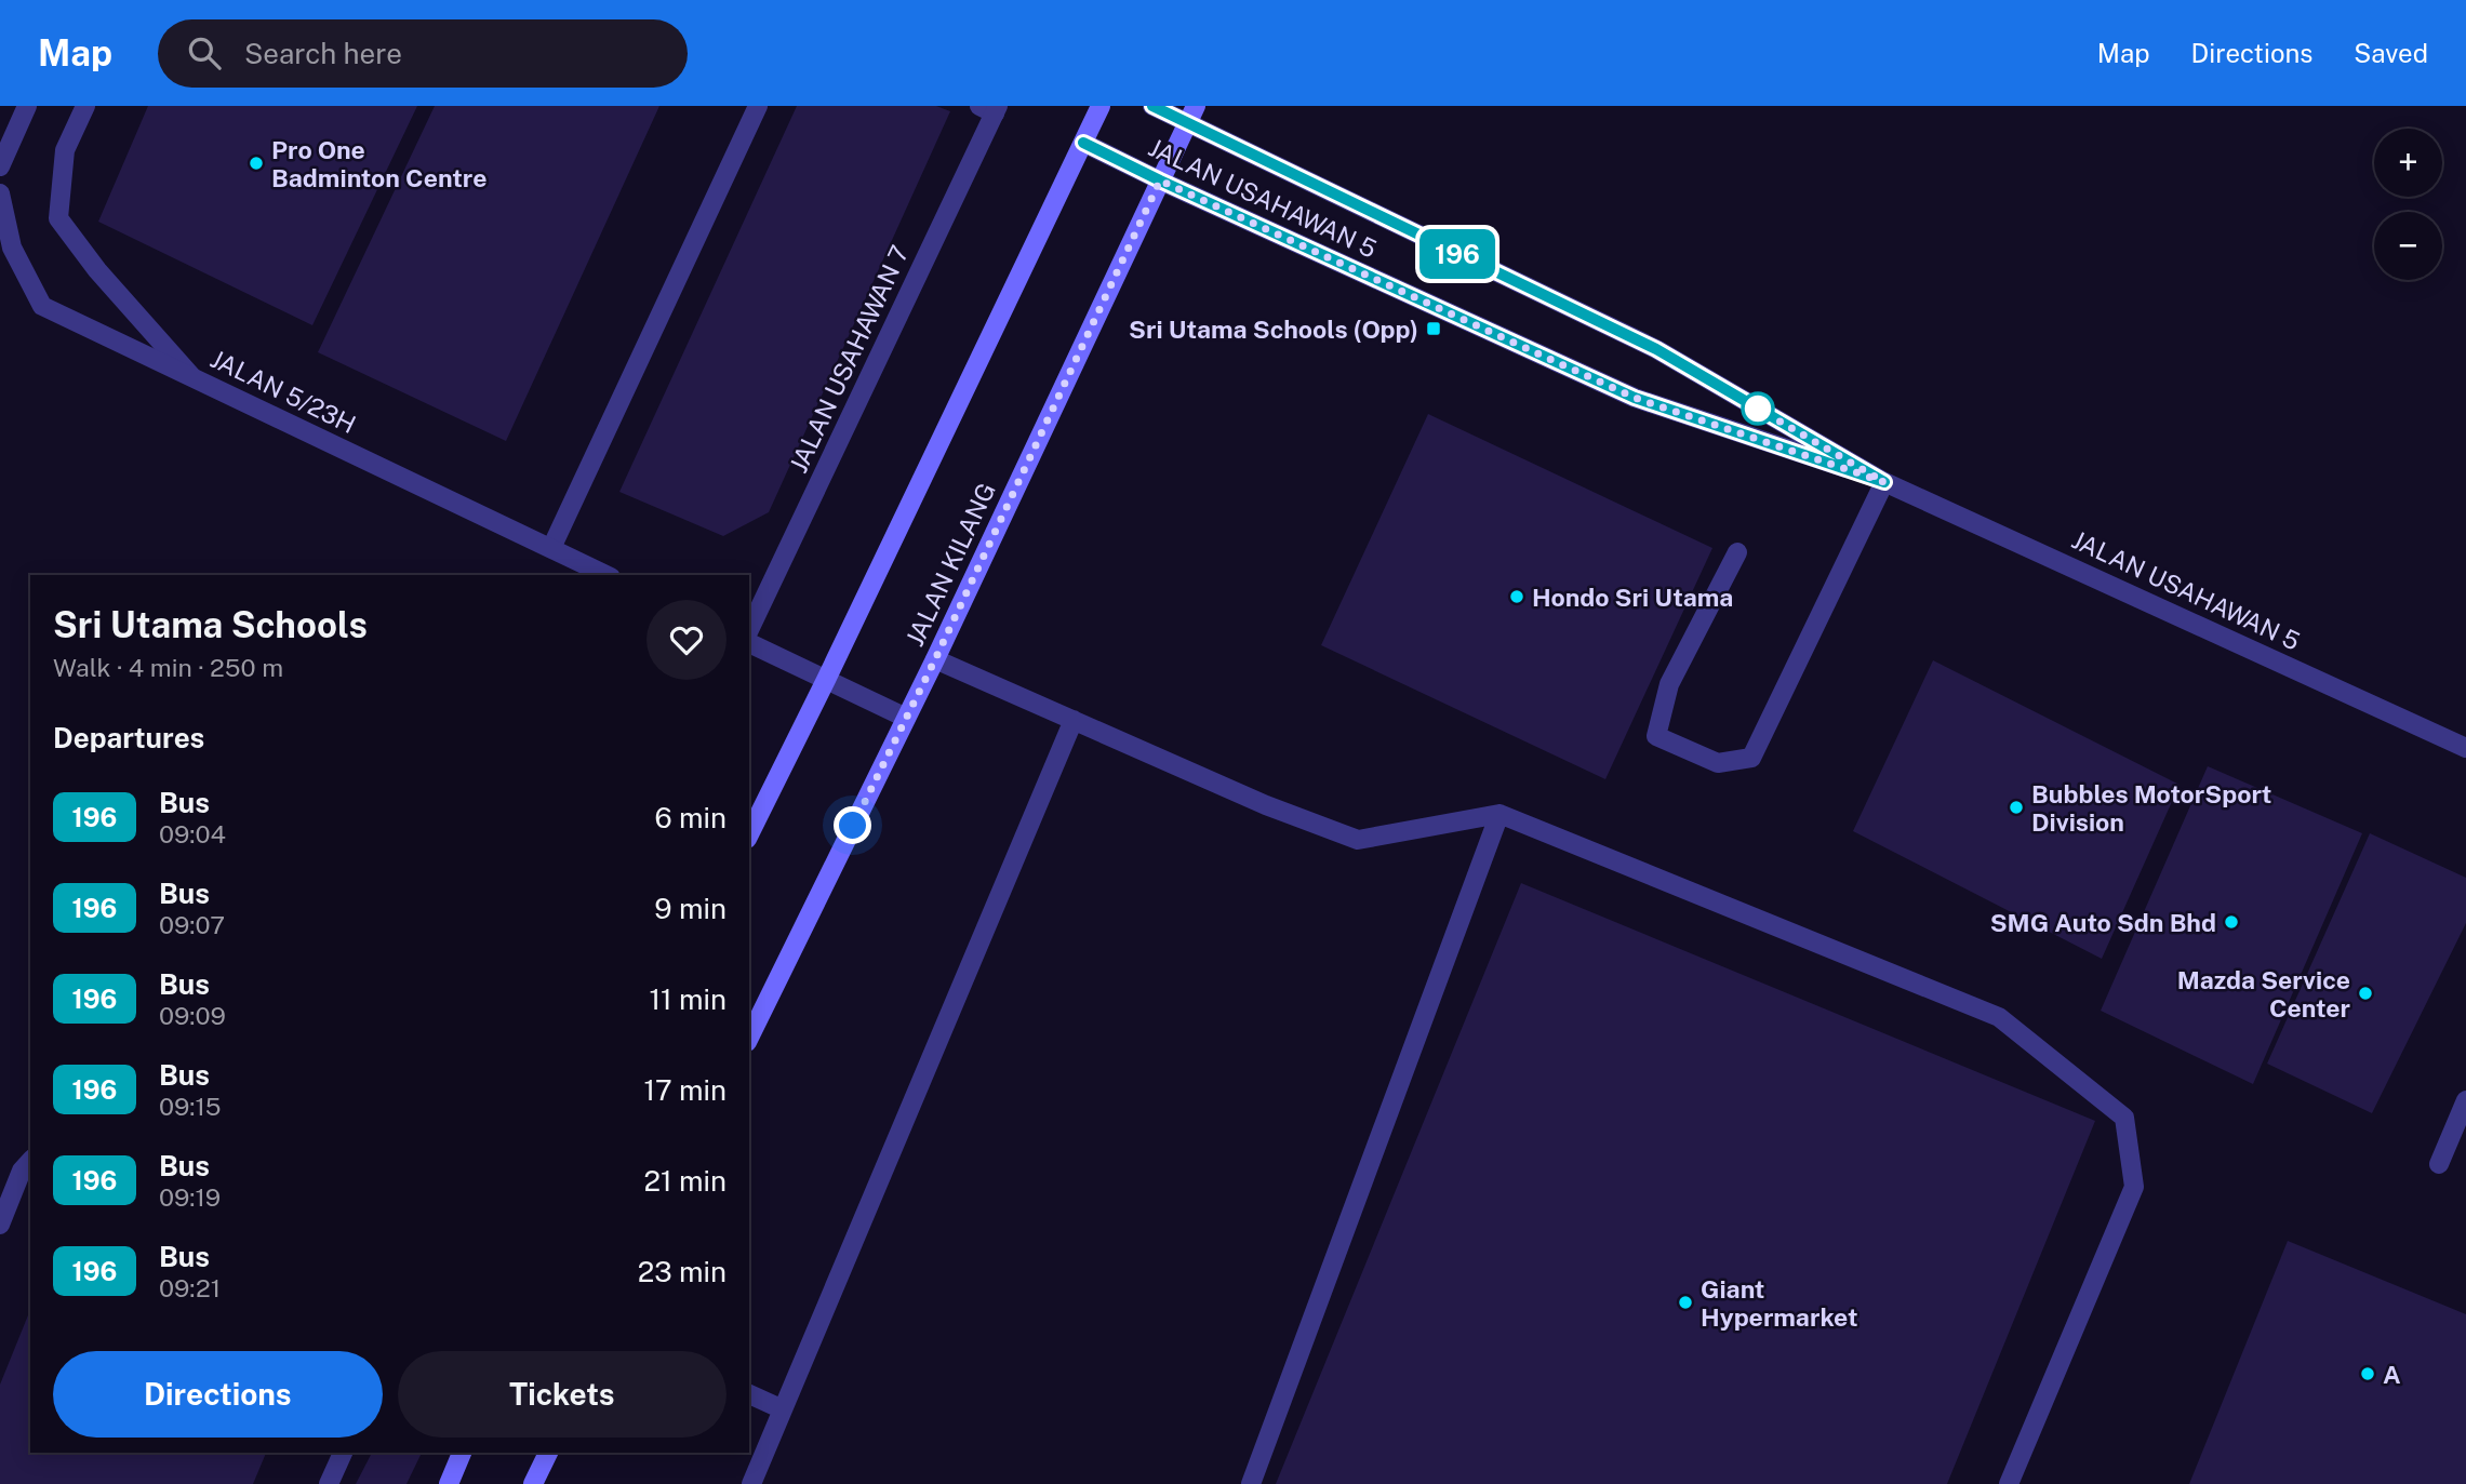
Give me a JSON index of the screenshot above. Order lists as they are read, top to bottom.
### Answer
{
  "streets": {
    "main road": ["JALAN KILANG"],
    "street": ["JALAN USAHAWAN 5", "JALAN USAHAWAN 7", "JALAN 5/23H"]
  },
  "crossings": [
    ["JALAN USAHAWAN 5", "JALAN KILANG"]
  ],
  "places": {
    "other": [
      "Pro One Badminton Centre",
      "Hondo Sri Utama",
      "Bubbles MotorSport Division",
      "SMG Auto Sdn Bhd",
      "Mazda Service Center",
      "Giant Hypermarket",
      "A"
    ],
    "transit": ["Sri Utama Schools (Opp)"]
  },
  "lines": ["bus line 196"],
  "page": {
    "header": "Map",
    "search": "Search here",
    "nav": ["Map", "Directions", "Saved"],
    "on_map": "196",
    "map_buttons": ["+", "−"],
    "heading": [
      ["Sri Utama Schools", "Walk · 4 min · 250 m"],
      "Departures"
    ],
    "list": [
      {
        "mark": "196",
        "name": "Bus",
        "note": "09:04",
        "value": "6 min"
      },
      {
        "mark": "196",
        "name": "Bus",
        "note": "09:07",
        "value": "9 min"
      },
      {
        "mark": "196",
        "name": "Bus",
        "note": "09:09",
        "value": "11 min"
      },
      {
        "mark": "196",
        "name": "Bus",
        "note": "09:15",
        "value": "17 min"
      },
      {
        "mark": "196",
        "name": "Bus",
        "note": "09:19",
        "value": "21 min"
      },
      {
        "mark": "196",
        "name": "Bus",
        "note": "09:21",
        "value": "23 min"
      }
    ],
    "buttons": ["Directions", "Tickets"]
  }
}
